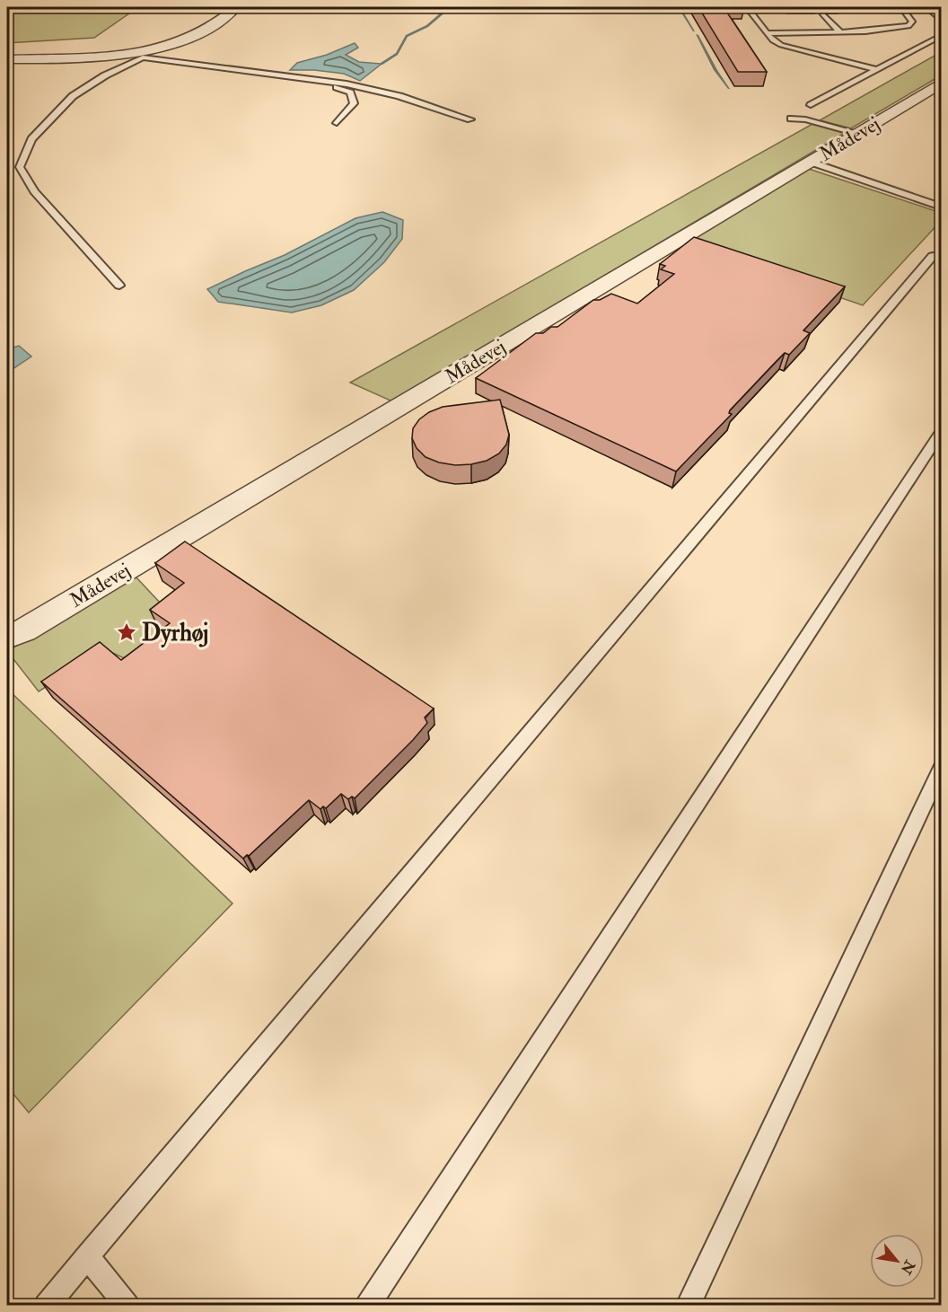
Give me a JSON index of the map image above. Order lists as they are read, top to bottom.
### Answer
{
  "streets": {
    "street": ["Mådevej"]
  },
  "places": {
    "place": ["Dyrhøj"]
  },
  "north": "bottom right"
}
